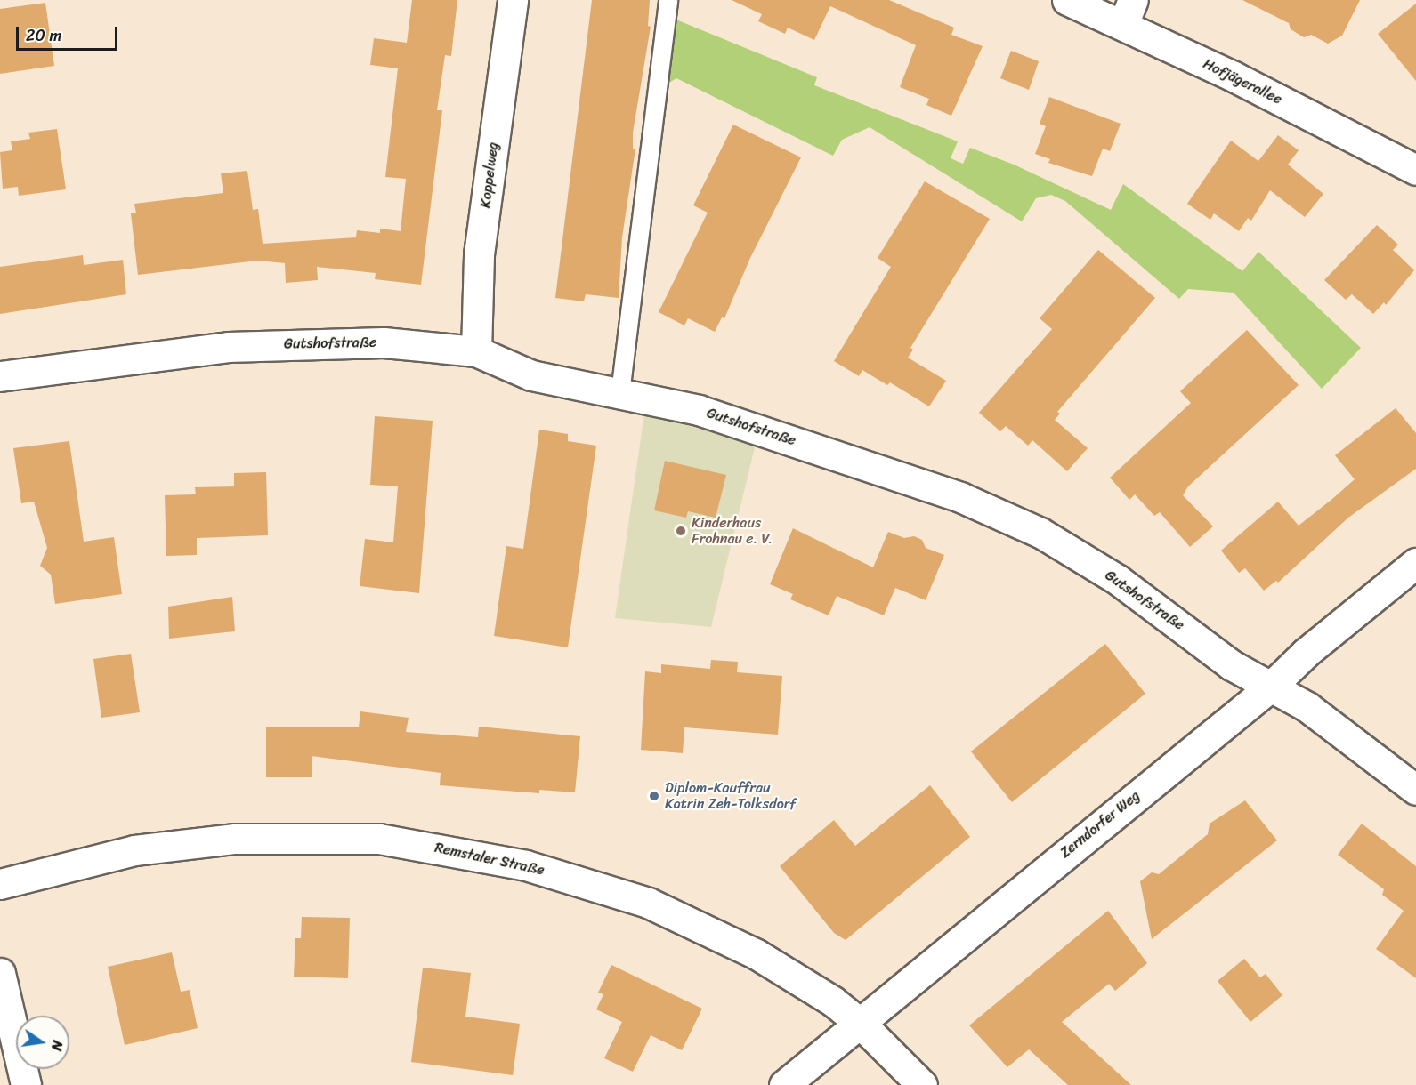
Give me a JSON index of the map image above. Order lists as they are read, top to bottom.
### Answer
{
  "streets": {
    "street": [
      "Hofjägerallee",
      "Koppelweg",
      "Gutshofstraße",
      "Zerndorfer Weg",
      "Remstaler Straße"
    ]
  },
  "crossings": [
    ["Koppelweg", "Gutshofstraße"],
    ["Gutshofstraße", "Zerndorfer Weg"],
    ["Zerndorfer Weg", "Remstaler Straße"]
  ],
  "places": ["Kinderhaus Frohnau e. V.", "Diplom-Kauffrau Katrin Zeh-Tolksdorf"],
  "scale_bar": "20 m",
  "north": "right"
}
